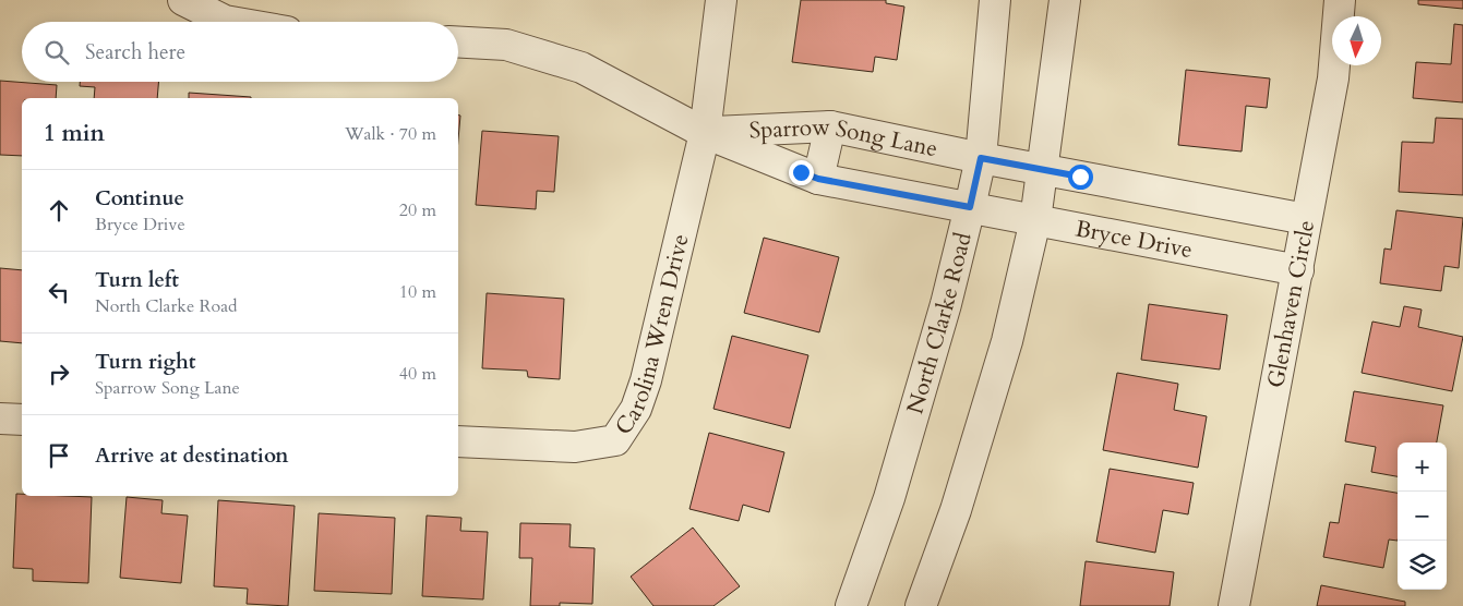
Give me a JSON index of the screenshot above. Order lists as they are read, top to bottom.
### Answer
{
  "streets": {
    "street": [
      "Sparrow Song Lane",
      "Bryce Drive",
      "Glenhaven Circle",
      "North Clarke Road",
      "Carolina Wren Drive"
    ]
  },
  "crossings": [
    ["Sparrow Song Lane", "Bryce Drive"],
    ["Sparrow Song Lane", "North Clarke Road"],
    ["Sparrow Song Lane", "Carolina Wren Drive"],
    ["Bryce Drive", "Glenhaven Circle"],
    ["Bryce Drive", "North Clarke Road"]
  ],
  "north": "bottom",
  "page": {
    "search": "Search here",
    "heading": ["1 min", "Walk · 70 m"],
    "list": [
      ["Continue", "Bryce Drive", "20 m"],
      ["Turn left", "North Clarke Road", "10 m"],
      ["Turn right", "Sparrow Song Lane", "40 m"],
      "Arrive at destination"
    ],
    "map_buttons": ["+", "−"]
  }
}
